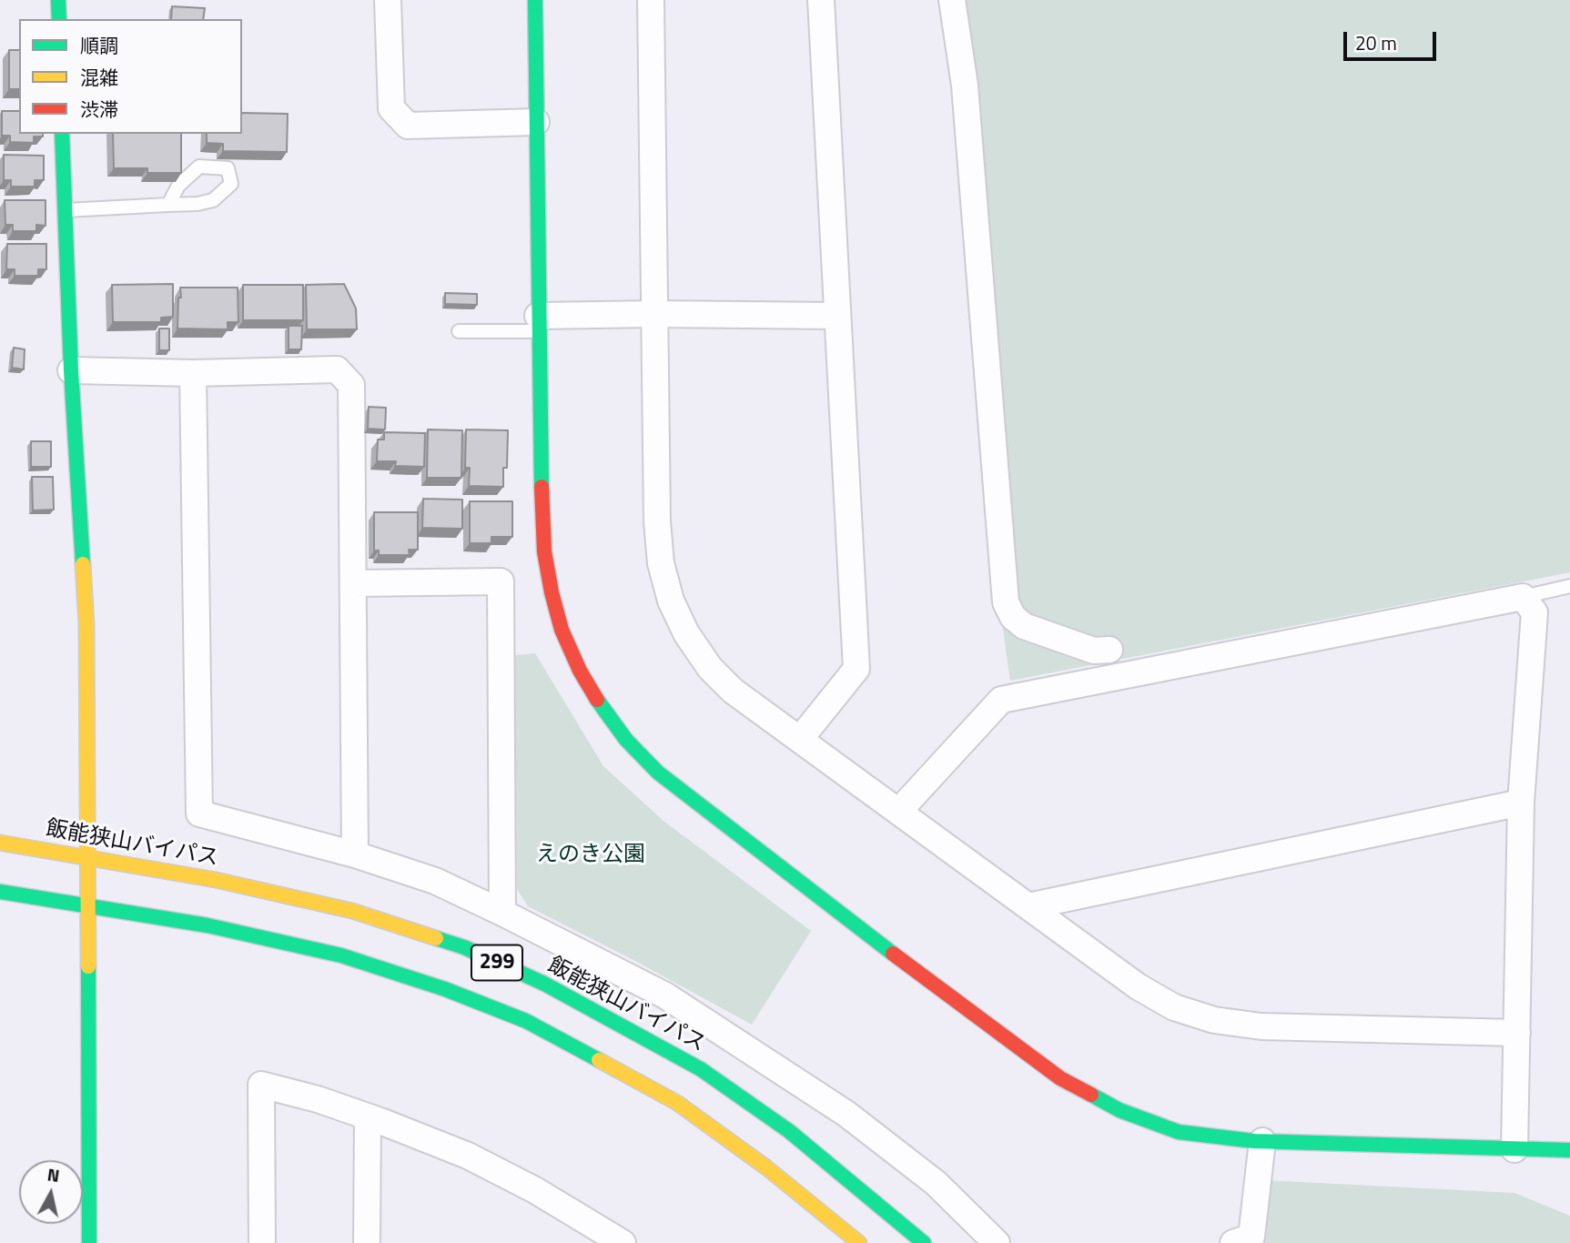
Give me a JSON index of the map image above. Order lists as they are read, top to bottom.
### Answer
{
  "streets": {
    "main road": ["飯能狭山バイパス", "299"]
  },
  "parks": ["えのき公園"],
  "legend": ["順調", "混雑", "渋滞"],
  "scale_bar": "20 m",
  "north": "top"
}
